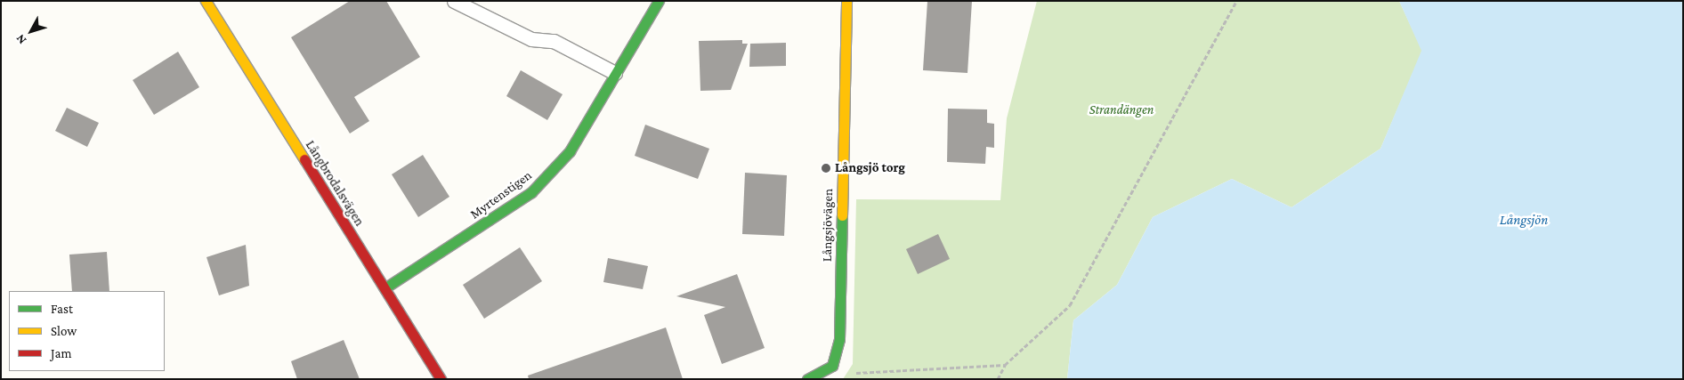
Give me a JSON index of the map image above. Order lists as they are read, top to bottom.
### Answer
{
  "streets": {
    "street": ["Långbrodalsvägen", "Myrtenstigen", "Långsjövägen"]
  },
  "crossings": [
    ["Långbrodalsvägen", "Myrtenstigen"]
  ],
  "water": ["Långsjön"],
  "parks": ["Strandängen"],
  "places": ["Långsjö torg"],
  "legend": ["Fast", "Slow", "Jam"],
  "north": "bottom left"
}
